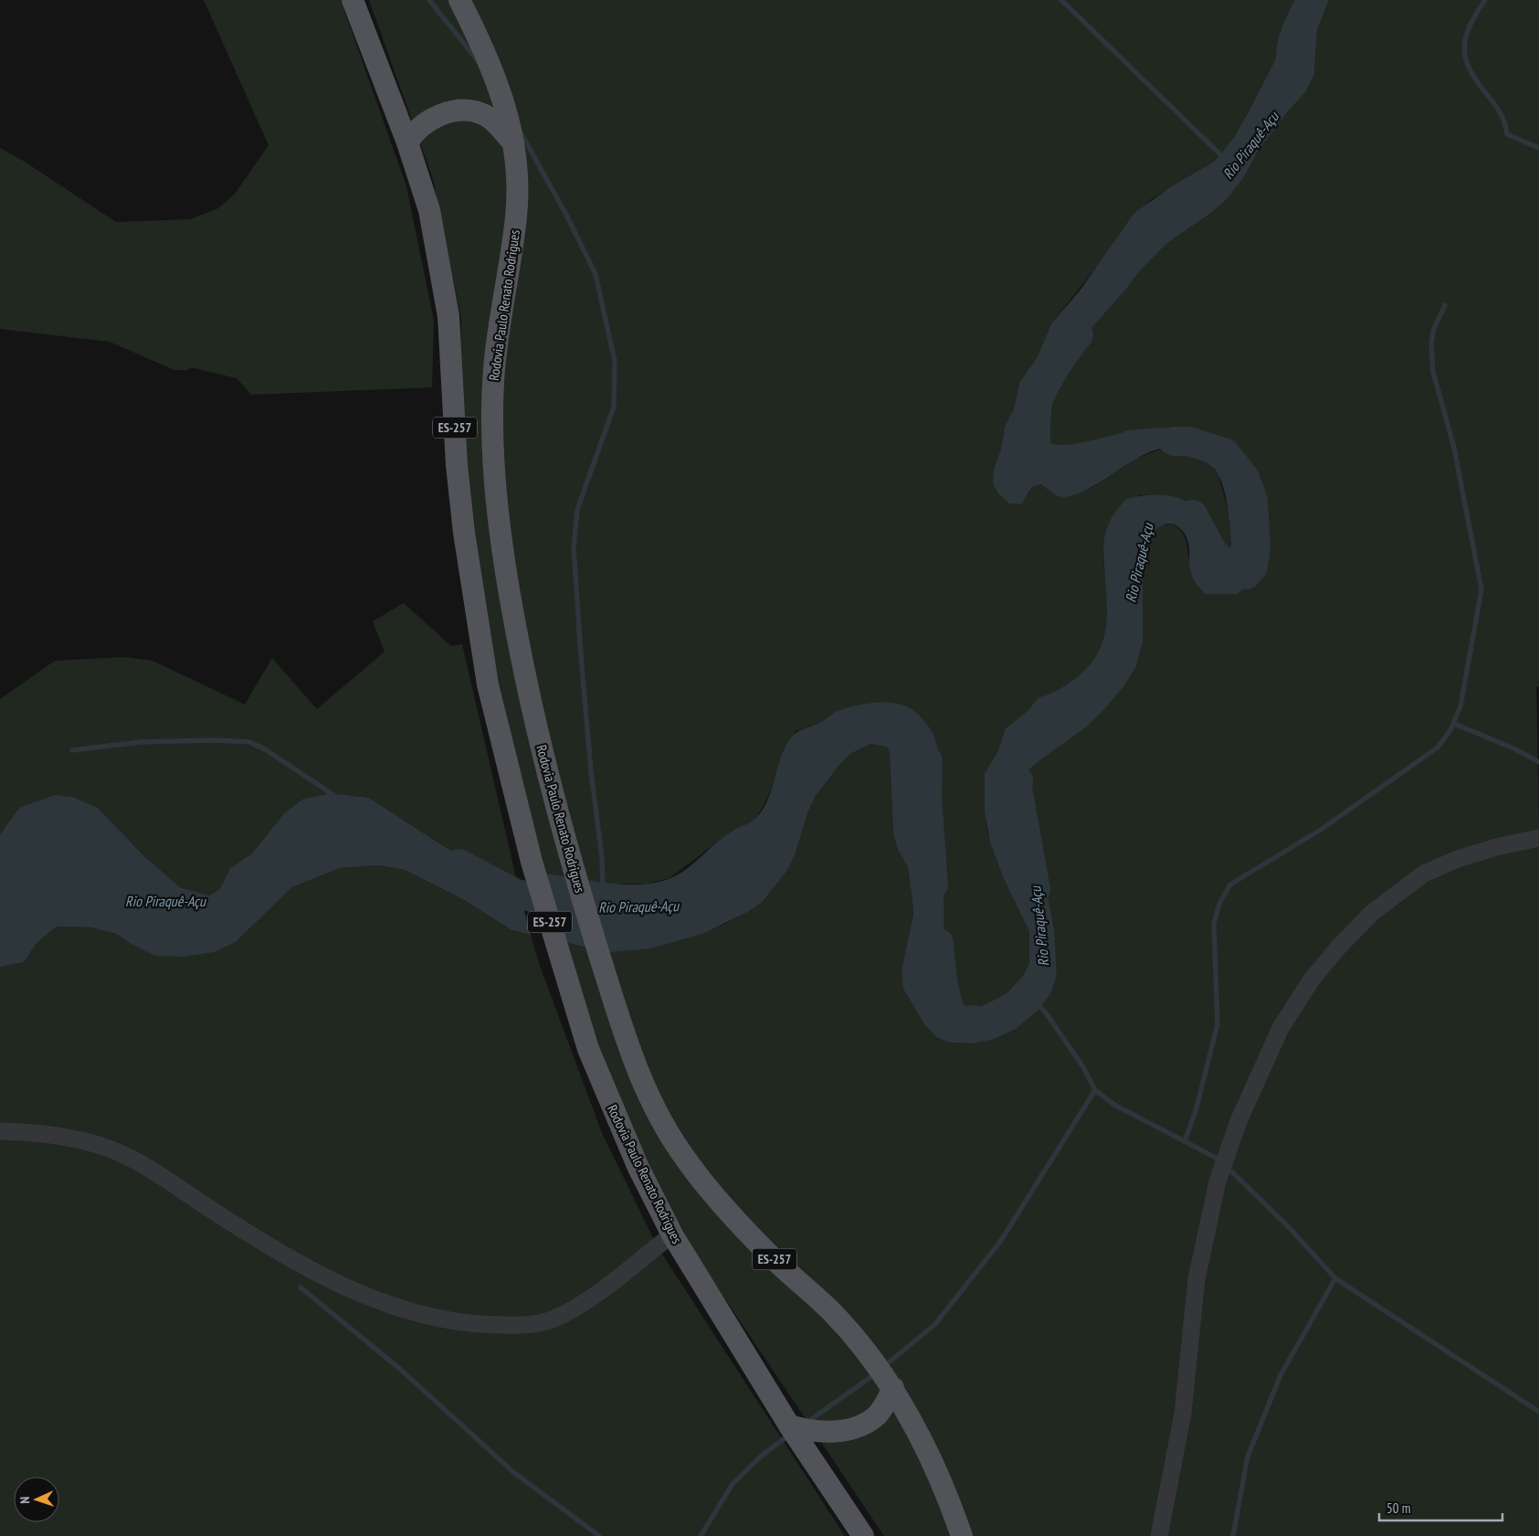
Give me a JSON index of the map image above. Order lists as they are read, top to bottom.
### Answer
{
  "streets": {
    "main road": ["Rodovia Paulo Renato Rodrigues", "ES-257"]
  },
  "water": ["Rio Piraquê-Açu"],
  "scale_bar": "50 m",
  "north": "left"
}
